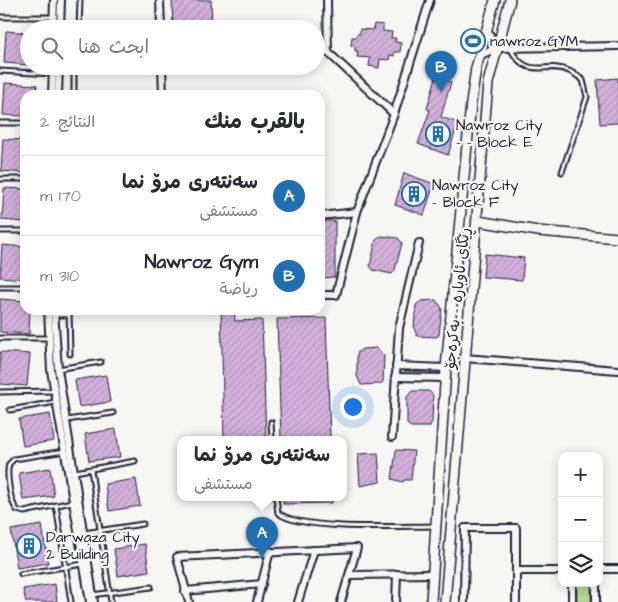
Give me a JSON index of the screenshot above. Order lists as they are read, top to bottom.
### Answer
{
  "streets": {
    "main road": ["ڕێگای ئاوبارە - بەکرەجۆ"]
  },
  "places": {
    "sports": ["nawroz GYM"],
    "building": ["Nawroz City - - Block E", "Nawroz City - Block F", "Darwaza City 2 Building"]
  },
  "page": {
    "search": "ابحث هنا",
    "pins": ["B", "A"],
    "heading": ["بالقرب منك", "النتائج: 2"],
    "list": [
      {
        "mark": "A",
        "name": "سەنتەرى مرۆ نما",
        "note": "مستشفى",
        "value": "170 m"
      },
      {
        "mark": "B",
        "name": "Nawroz Gym",
        "note": "رياضة",
        "value": "310 m"
      }
    ],
    "popup": ["سەنتەرى مرۆ نما", "مستشفى"],
    "map_buttons": ["+", "−"]
  }
}
